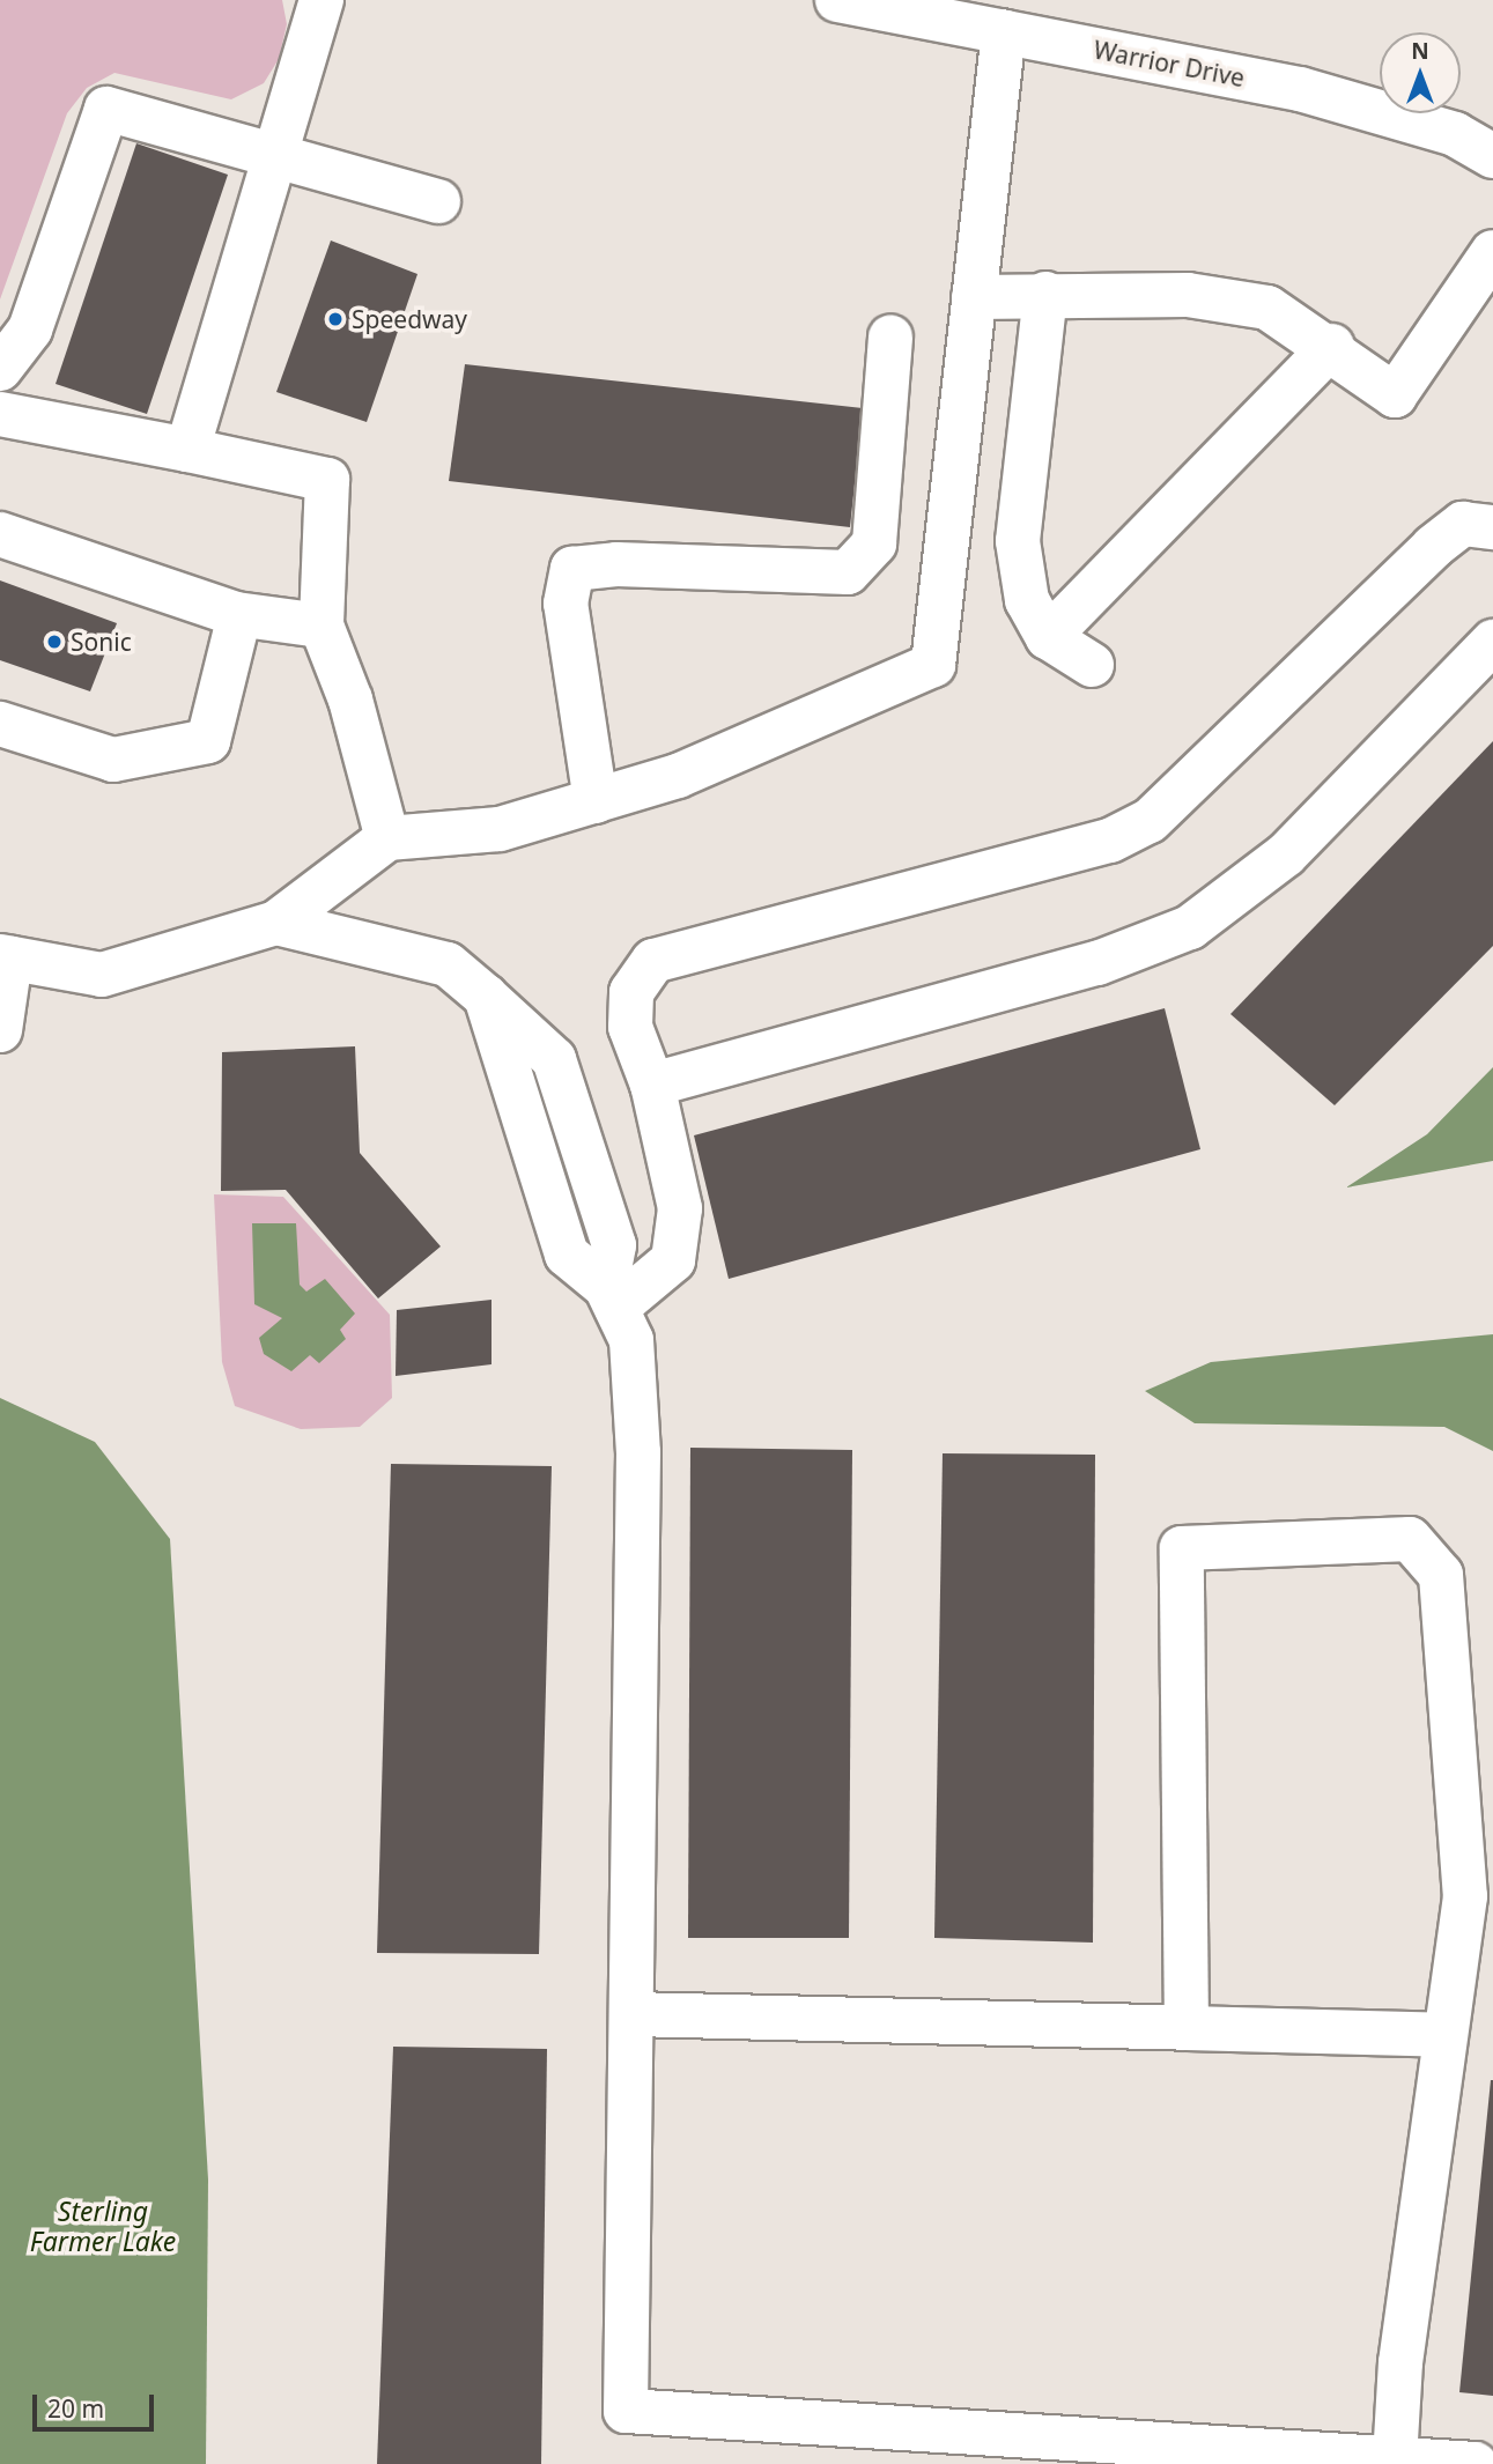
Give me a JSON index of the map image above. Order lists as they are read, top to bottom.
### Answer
{
  "streets": {
    "street": ["Warrior Drive"]
  },
  "water": ["Sterling Farmer Lake"],
  "places": ["Speedway", "Sonic"],
  "scale_bar": "20 m",
  "north": "top"
}
